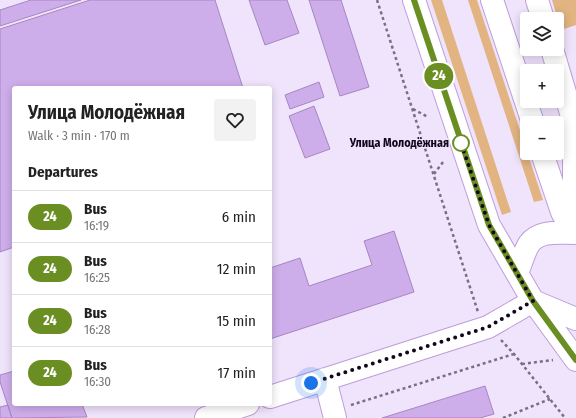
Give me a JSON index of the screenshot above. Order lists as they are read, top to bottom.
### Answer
{
  "places": ["Улица Молодёжная"],
  "lines": ["bus line 24"],
  "page": {
    "on_map": "24",
    "map_buttons": ["+", "−"],
    "heading": [
      ["Улица Молодёжная", "Walk · 3 min · 170 m"],
      "Departures"
    ],
    "list": [
      {
        "mark": "24",
        "name": "Bus",
        "note": "16:19",
        "value": "6 min"
      },
      {
        "mark": "24",
        "name": "Bus",
        "note": "16:25",
        "value": "12 min"
      },
      {
        "mark": "24",
        "name": "Bus",
        "note": "16:28",
        "value": "15 min"
      },
      {
        "mark": "24",
        "name": "Bus",
        "note": "16:30",
        "value": "17 min"
      }
    ]
  }
}
